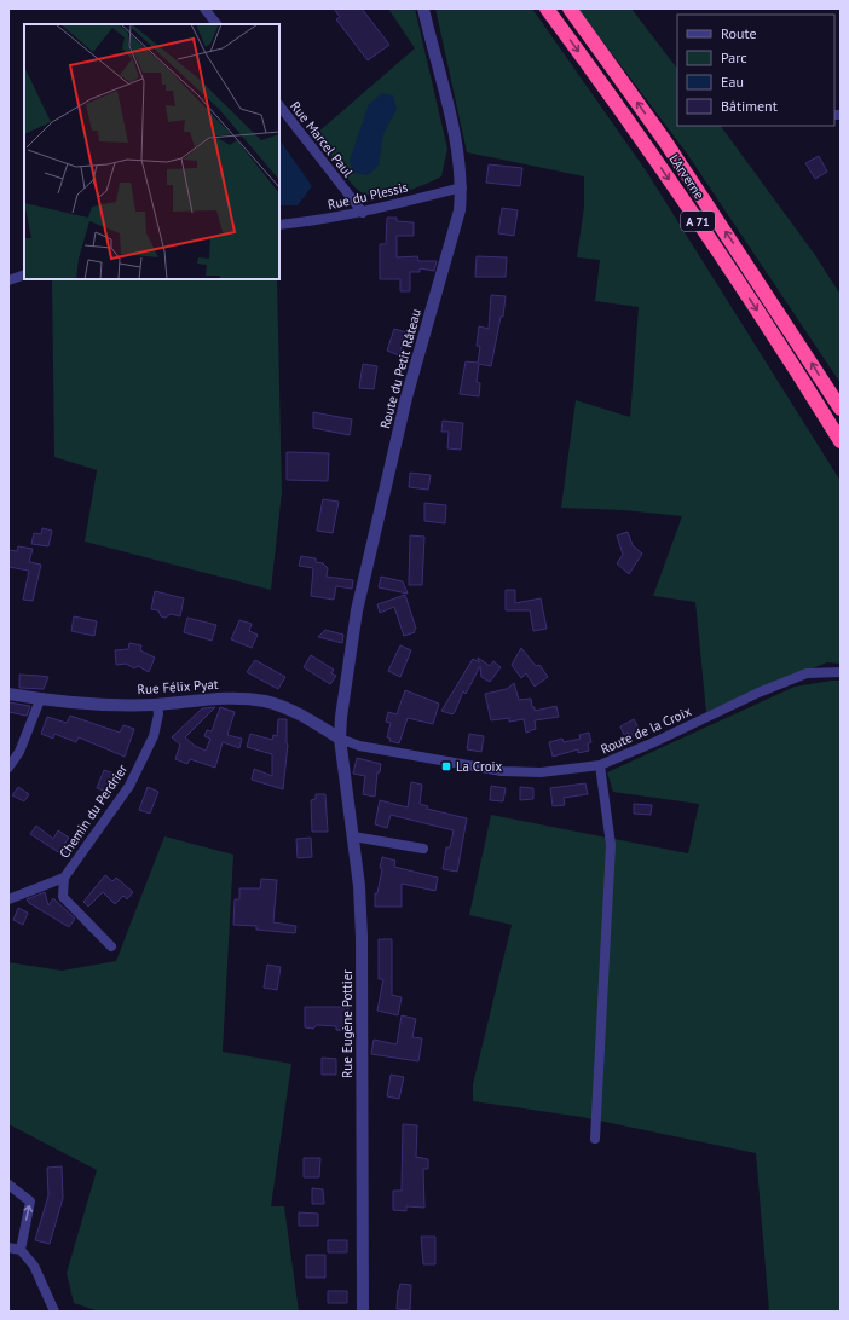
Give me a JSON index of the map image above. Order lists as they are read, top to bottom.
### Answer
{
  "streets": {
    "highway": ["L'Arverne", "A 71"],
    "street": [
      "Rue Marcel Paul",
      "Rue du Plessis",
      "Route du Petit Râteau",
      "Rue Félix Pyat",
      "Route de la Croix",
      "Chemin du Perdrier",
      "Rue Eugène Pottier"
    ]
  },
  "crossings": [
    ["Rue Marcel Paul", "Rue du Plessis"],
    ["Rue du Plessis", "Route du Petit Râteau"],
    ["Route du Petit Râteau", "Rue Félix Pyat"],
    ["Route du Petit Râteau", "Route de la Croix"],
    ["Route du Petit Râteau", "Rue Eugène Pottier"],
    ["Rue Félix Pyat", "Route de la Croix"],
    ["Rue Félix Pyat", "Chemin du Perdrier"],
    ["Rue Félix Pyat", "Rue Eugène Pottier"],
    ["Route de la Croix", "Rue Eugène Pottier"]
  ],
  "places": {
    "transit": ["La Croix"]
  },
  "legend": [
    "Route",
    "Parc",
    "Eau",
    "Bâtiment"
  ]
}
